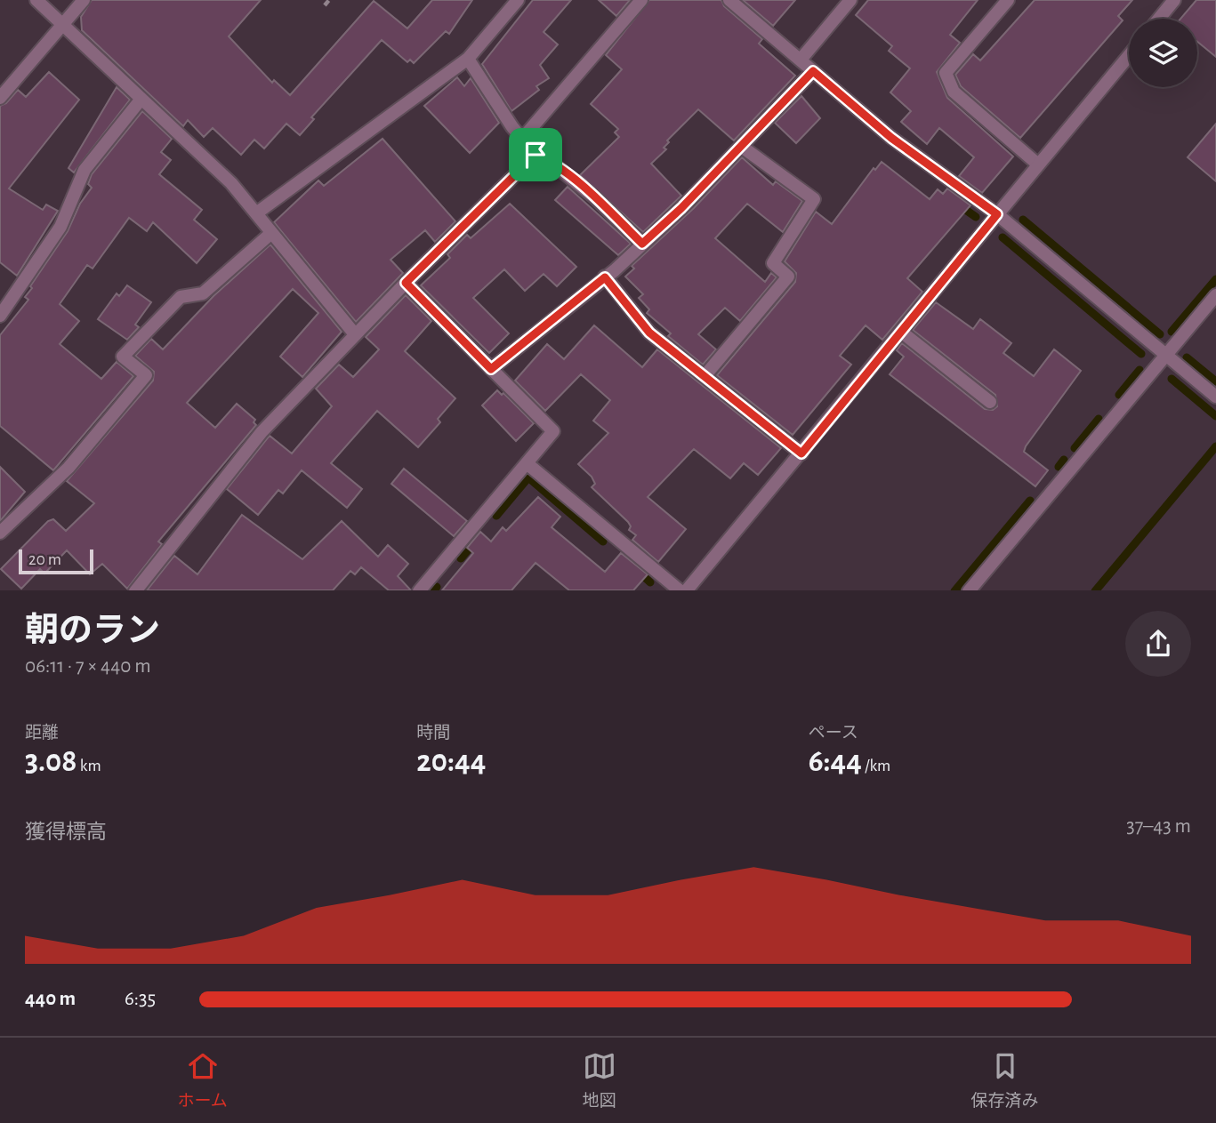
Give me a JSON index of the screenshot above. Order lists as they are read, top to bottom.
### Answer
{
  "scale_bar": "20 m",
  "page": {
    "scale": "20 m",
    "heading": ["朝のラン", "06:11 · 7 × 440 m"],
    "stats": [
      ["距離", "3.08 km"],
      ["時間", "20:44"],
      ["ペース", "6:44 /km"]
    ],
    "chart": ["獲得標高", "37–43 m"],
    "list": [
      {
        "name": "440 m",
        "note": "6:35"
      }
    ],
    "tabs": ["ホーム", "地図", "保存済み"]
  }
}
